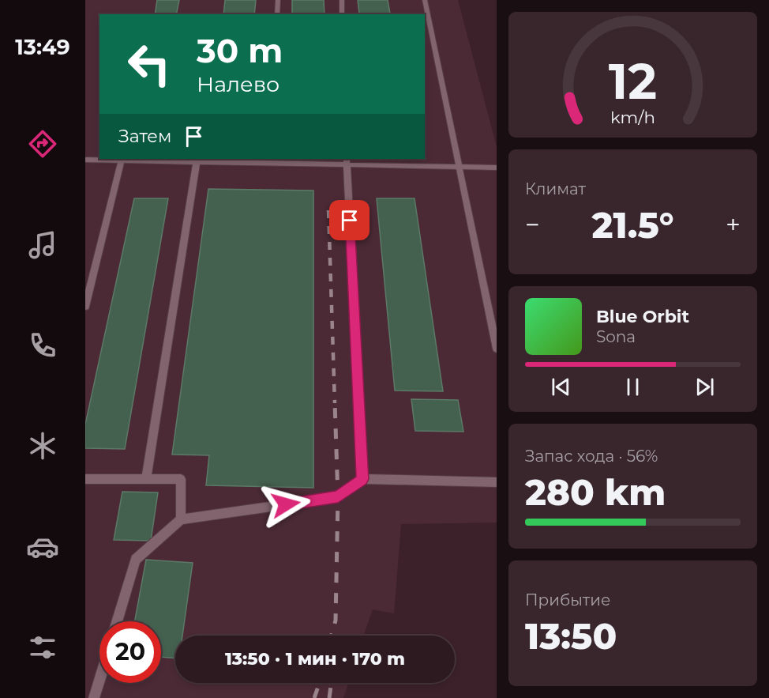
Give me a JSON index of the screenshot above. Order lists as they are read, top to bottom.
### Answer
{
  "page": {
    "tabs": "13:49",
    "turn": ["30 m", "Налево"],
    "then": "Затем",
    "tile": [
      "Климат",
      ["Запас хода · 56%", "280 km"],
      ["Прибытие", "13:50"]
    ],
    "heat": ["−", "21.5°", "+"],
    "song": ["Blue Orbit", "Sona"],
    "limit": "20",
    "trip": "13:50 · 1 мин · 170 m",
    "gauge": ["12", "km/h"]
  }
}
